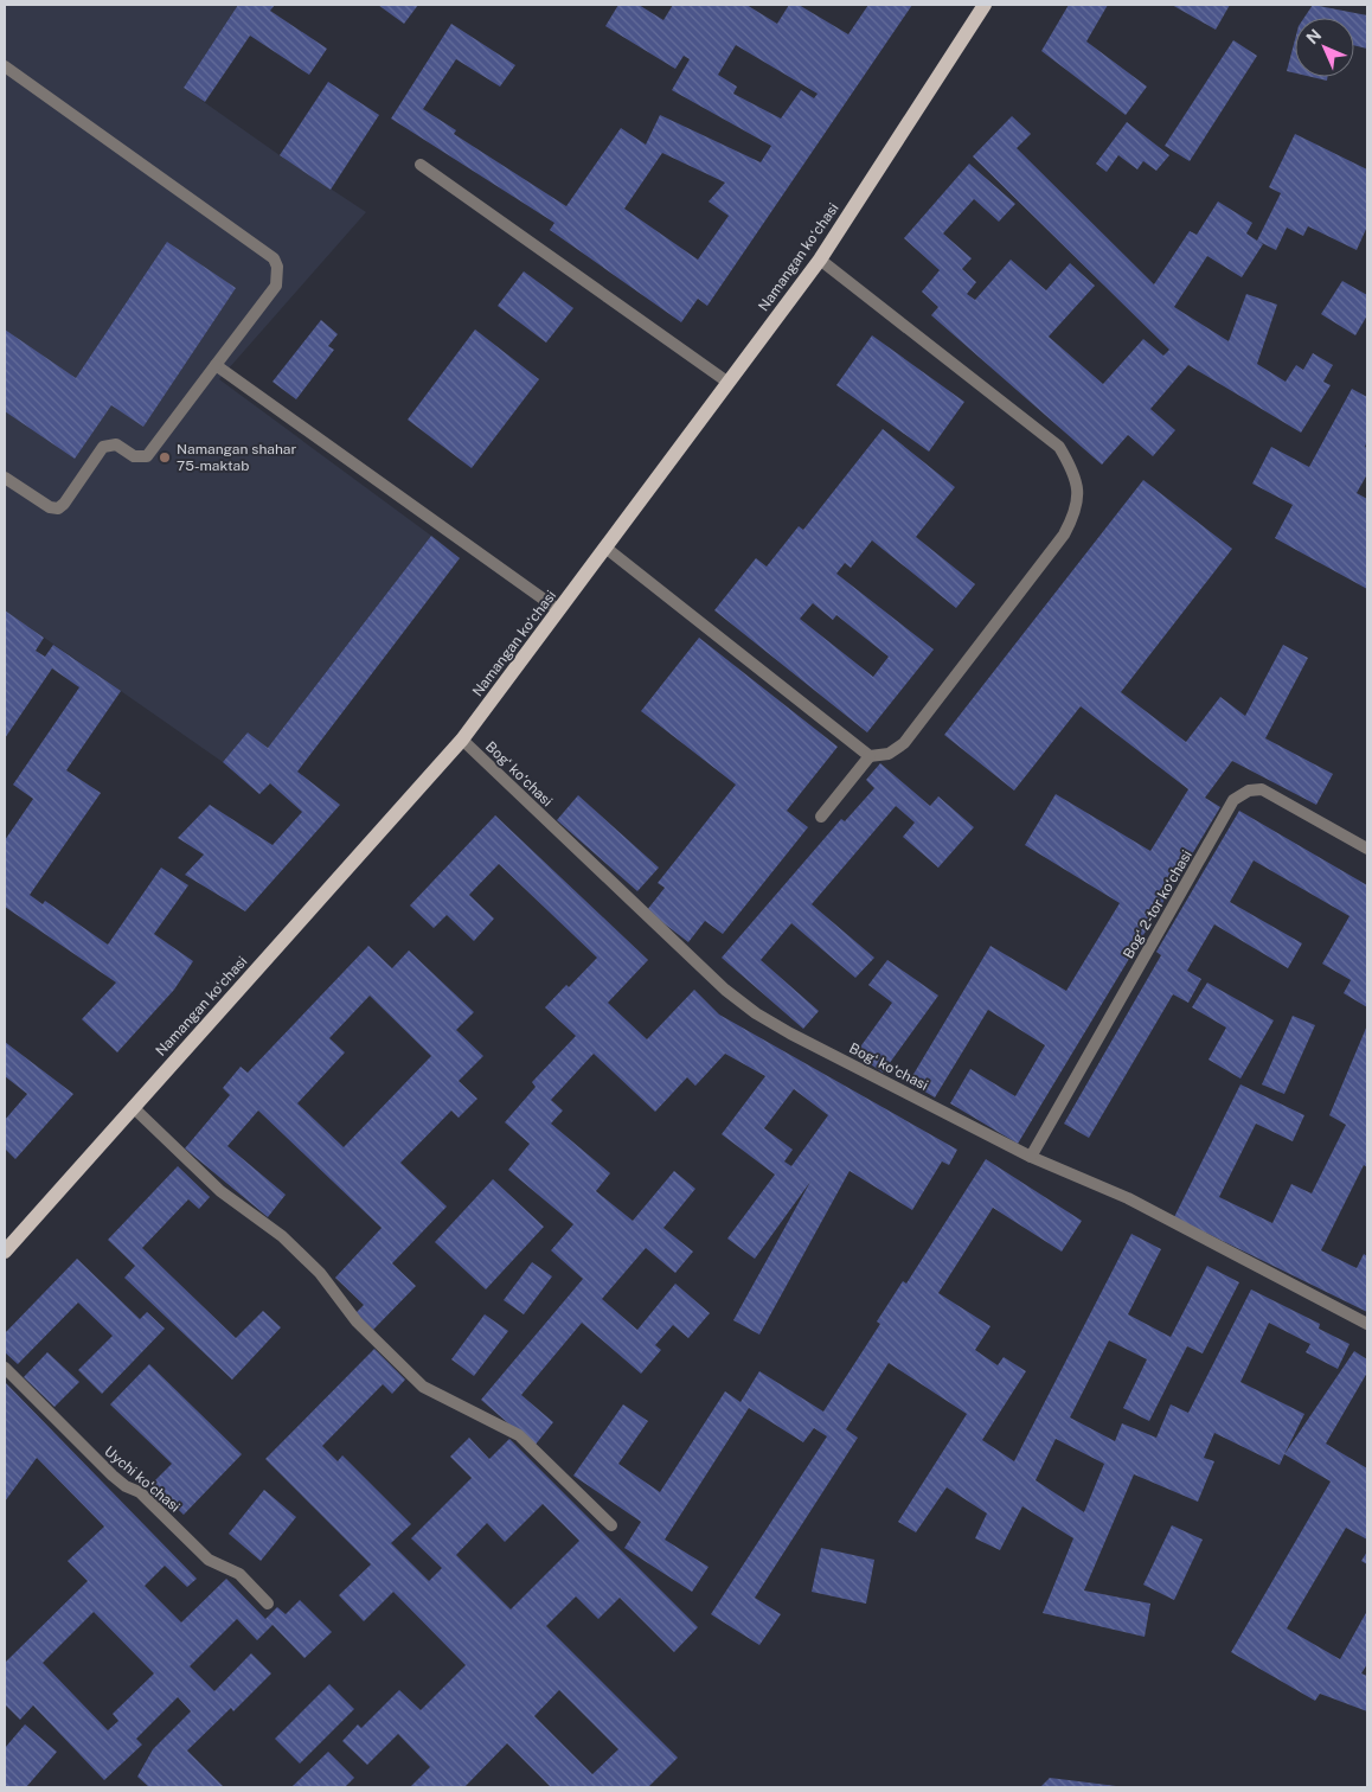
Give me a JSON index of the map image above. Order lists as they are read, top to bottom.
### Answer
{
  "streets": {
    "main road": ["Namangan koʻchasi"],
    "street": ["Bogʻ koʻchasi", "Bogʻ 2-tor koʻchasi", "Uychi koʻchasi"]
  },
  "crossings": [
    ["Namangan koʻchasi", "Bogʻ koʻchasi"],
    ["Bogʻ koʻchasi", "Bogʻ 2-tor koʻchasi"]
  ],
  "places": ["Namangan shahar 75-maktab"],
  "north": "top left"
}
